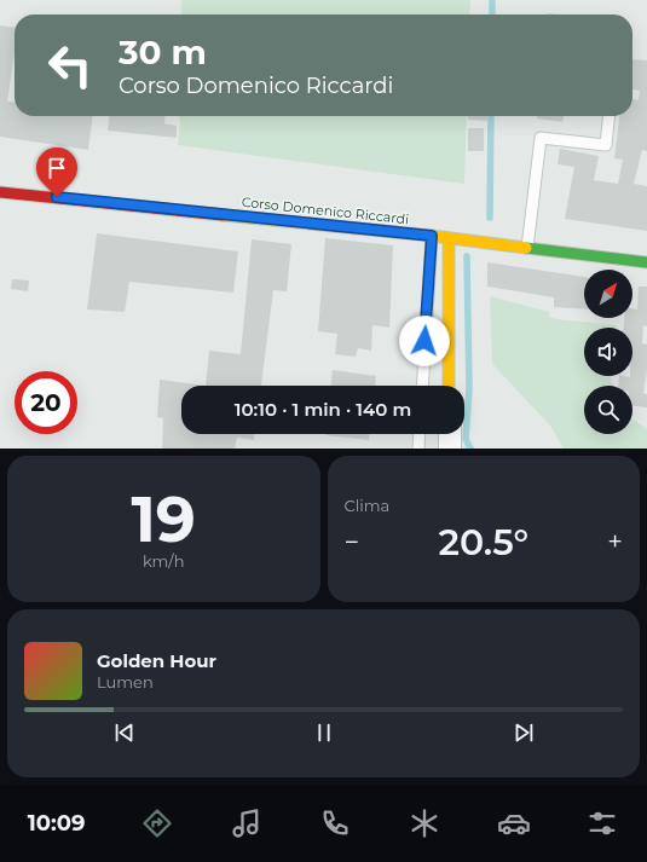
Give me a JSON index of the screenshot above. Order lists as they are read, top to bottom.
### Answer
{
  "streets": {
    "main road": ["Corso Domenico Riccardi"]
  },
  "north": "top right",
  "page": {
    "turn": ["30 m", "Corso Domenico Riccardi"],
    "limit": "20",
    "trip": "10:10 · 1 min · 140 m",
    "tile": [
      ["19", "km/h"],
      "Clima"
    ],
    "heat": ["−", "20.5°", "+"],
    "song": ["Golden Hour", "Lumen"],
    "tabs": "10:09"
  }
}
